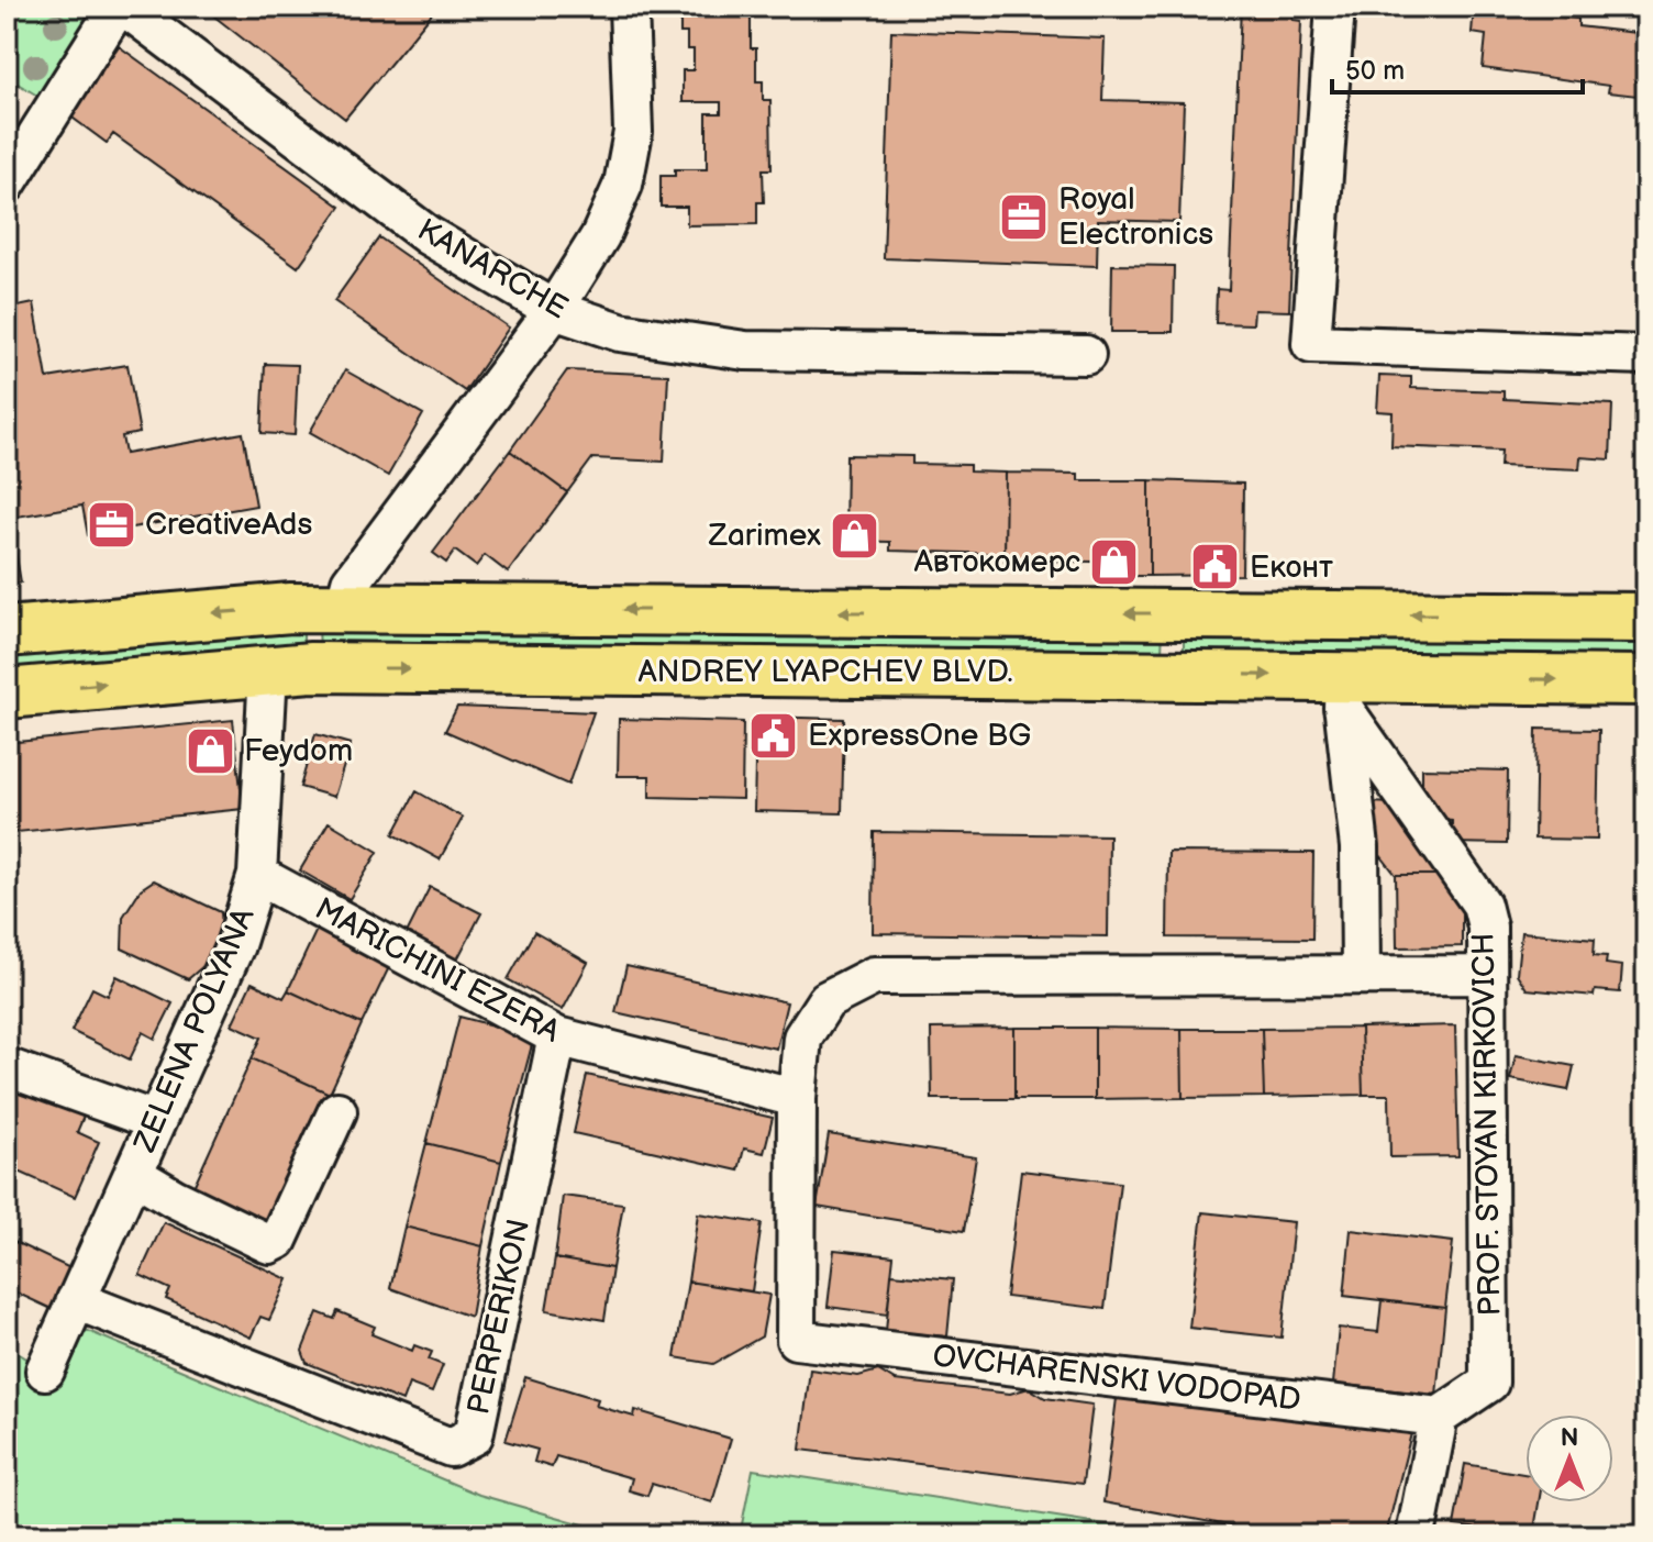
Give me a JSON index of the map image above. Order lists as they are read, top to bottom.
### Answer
{
  "streets": {
    "main road": ["ANDREY LYAPCHEV BLVD."],
    "street": [
      "KANARCHE",
      "MARICHINI EZERA",
      "ZELENA POLYANA",
      "PROF. STOYAN KIRKOVICH",
      "PERPERIKON",
      "OVCHARENSKI VODOPAD"
    ]
  },
  "crossings": [
    ["ANDREY LYAPCHEV BLVD.", "ZELENA POLYANA"],
    ["ANDREY LYAPCHEV BLVD.", "PROF. STOYAN KIRKOVICH"],
    ["MARICHINI EZERA", "ZELENA POLYANA"],
    ["MARICHINI EZERA", "PERPERIKON"],
    ["MARICHINI EZERA", "OVCHARENSKI VODOPAD"],
    ["ZELENA POLYANA", "PERPERIKON"],
    ["PROF. STOYAN KIRKOVICH", "OVCHARENSKI VODOPAD"]
  ],
  "places": {
    "office": ["Royal Electronics", "CreativeAds"],
    "shop": ["Zarimex", "Автокомерс", "Feydom"],
    "public building": ["Еконт", "ExpressOne BG"]
  },
  "scale_bar": "50 m",
  "north": "top"
}
